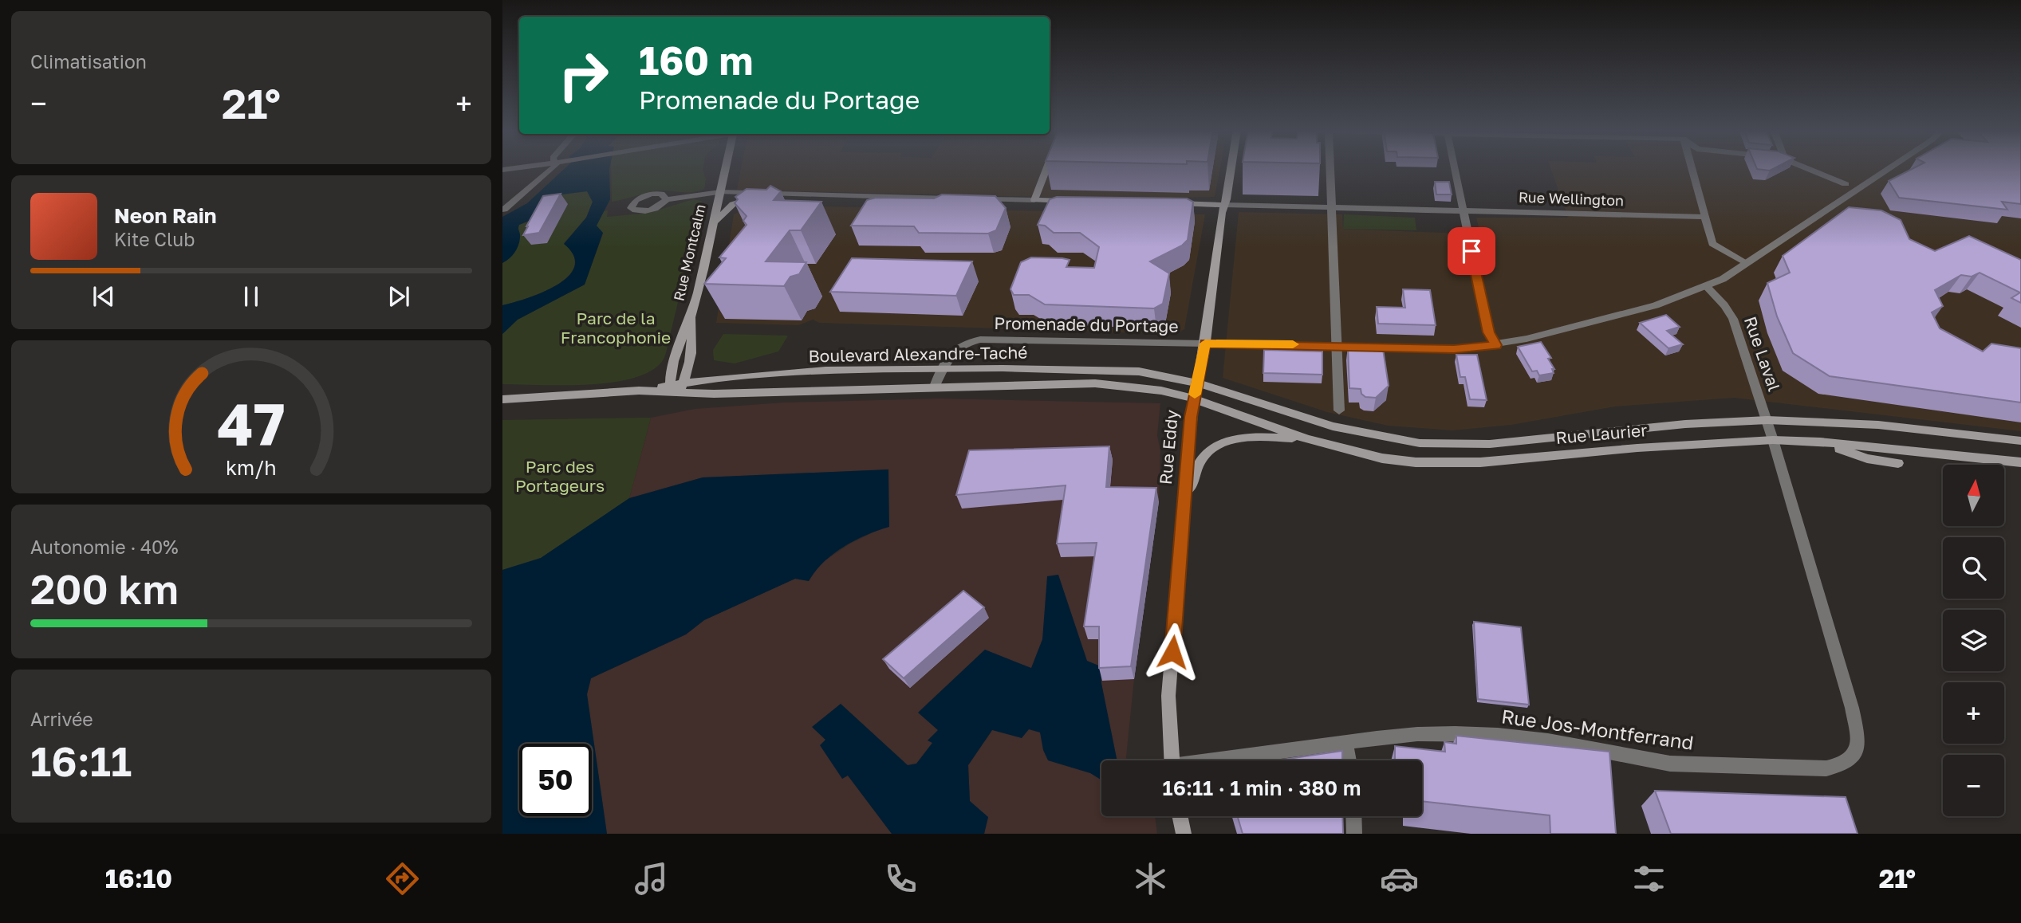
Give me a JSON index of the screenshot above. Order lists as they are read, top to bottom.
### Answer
{
  "streets": {
    "main road": [
      "Rue Wellington",
      "Rue Montcalm",
      "Boulevard Alexandre-Taché",
      "Rue Laurier",
      "Rue Eddy"
    ],
    "street": ["Promenade du Portage", "Rue Laval", "Rue Jos-Montferrand"]
  },
  "crossings": [
    ["Rue Wellington", "Rue Eddy"],
    ["Rue Montcalm", "Boulevard Alexandre-Taché"],
    ["Promenade du Portage", "Rue Laval"],
    ["Promenade du Portage", "Boulevard Alexandre-Taché"],
    ["Promenade du Portage", "Rue Eddy"],
    ["Rue Laval", "Rue Laurier"],
    ["Rue Laval", "Rue Jos-Montferrand"],
    ["Boulevard Alexandre-Taché", "Rue Laurier"],
    ["Boulevard Alexandre-Taché", "Rue Eddy"],
    ["Rue Laurier", "Rue Eddy"],
    ["Rue Laurier", "Rue Jos-Montferrand"]
  ],
  "parks": ["Parc de la Francophonie", "Parc des Portageurs"],
  "north": "top",
  "page": {
    "tile": [
      "Climatisation",
      ["Autonomie · 40%", "200 km"],
      ["Arrivée", "16:11"]
    ],
    "turn": ["160 m", "Promenade du Portage"],
    "heat": ["−", "21°", "+"],
    "song": ["Neon Rain", "Kite Club"],
    "map_buttons": ["+", "−"],
    "limit": "50",
    "trip": "16:11 · 1 min · 380 m",
    "tabs": ["16:10", "21°"],
    "gauge": ["47", "km/h"]
  }
}
